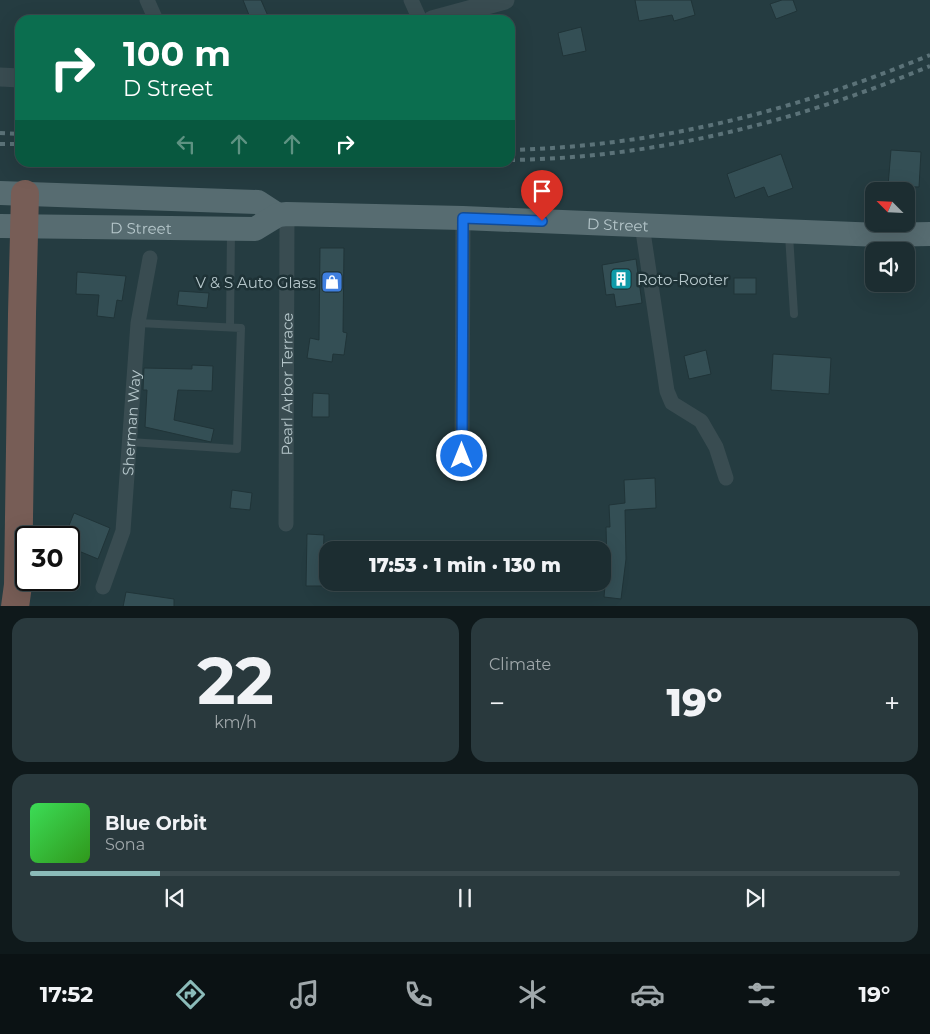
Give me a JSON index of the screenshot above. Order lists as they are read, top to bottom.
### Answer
{
  "streets": {
    "main road": ["D Street"],
    "street": ["Pearl Arbor Terrace", "Sherman Way"]
  },
  "crossings": [
    ["D Street", "Pearl Arbor Terrace"]
  ],
  "places": {
    "building": ["Roto-Rooter"],
    "shop": ["V & S Auto Glass"]
  },
  "north": "top left",
  "page": {
    "turn": ["100 m", "D Street"],
    "limit": "30",
    "trip": "17:53 · 1 min · 130 m",
    "tile": [
      ["22", "km/h"],
      "Climate"
    ],
    "heat": ["−", "19°", "+"],
    "song": ["Blue Orbit", "Sona"],
    "tabs": ["17:52", "19°"]
  }
}
